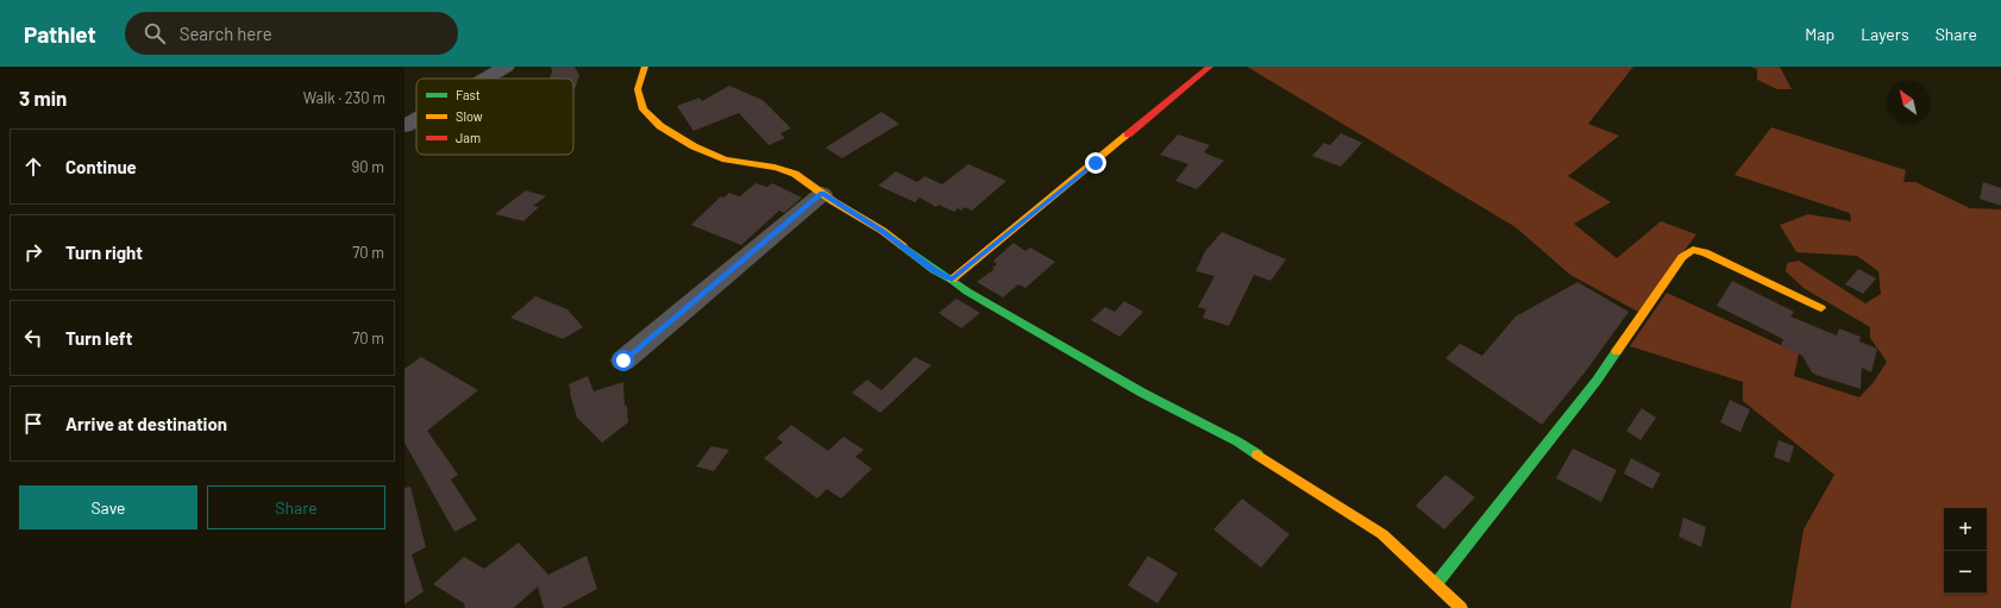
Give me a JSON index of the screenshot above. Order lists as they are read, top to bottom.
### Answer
{
  "legend": ["Fast", "Slow", "Jam"],
  "north": "top left",
  "page": {
    "header": "Pathlet",
    "search": "Search here",
    "nav": ["Map", "Layers", "Share"],
    "heading": ["3 min", "Walk · 230 m"],
    "list": [
      ["Continue", "90 m"],
      ["Turn right", "70 m"],
      ["Turn left", "70 m"],
      "Arrive at destination"
    ],
    "buttons": ["Save", "Share"],
    "map_buttons": ["+", "−"]
  }
}
